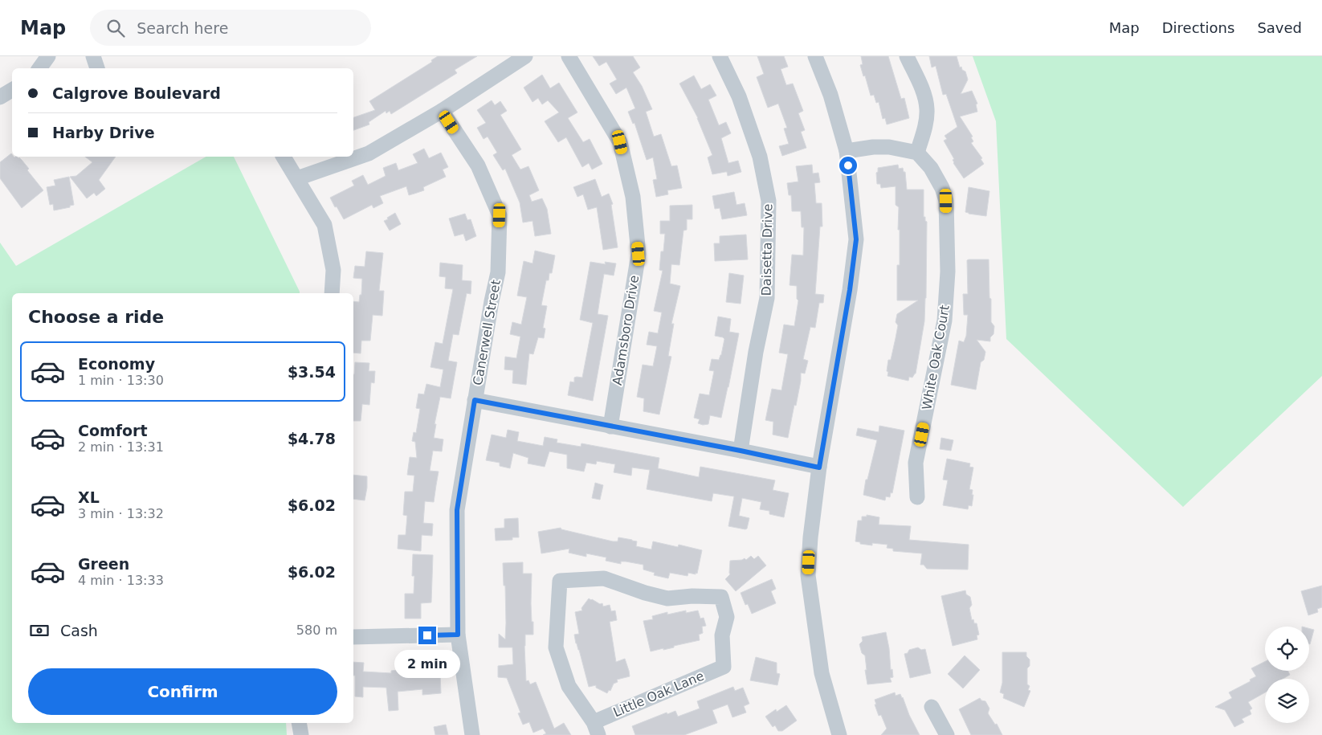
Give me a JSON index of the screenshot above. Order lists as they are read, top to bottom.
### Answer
{
  "streets": {
    "street": [
      "Daisetta Drive",
      "Adamsboro Drive",
      "Canerwell Street",
      "White Oak Court",
      "Little Oak Lane"
    ]
  },
  "page": {
    "header": "Map",
    "search": "Search here",
    "nav": ["Map", "Directions", "Saved"],
    "banner": ["Calgrove Boulevard", "Harby Drive"],
    "heading": "Choose a ride",
    "list": [
      {
        "name": "Economy",
        "note": "1 min · 13:30",
        "value": "$3.54"
      },
      {
        "name": "Comfort",
        "note": "2 min · 13:31",
        "value": "$4.78"
      },
      {
        "name": "XL",
        "note": "3 min · 13:32",
        "value": "$6.02"
      },
      {
        "name": "Green",
        "note": "4 min · 13:33",
        "value": "$6.02"
      }
    ],
    "pay": ["Cash", "580 m"],
    "bubble": "2 min",
    "buttons": "Confirm"
  }
}
